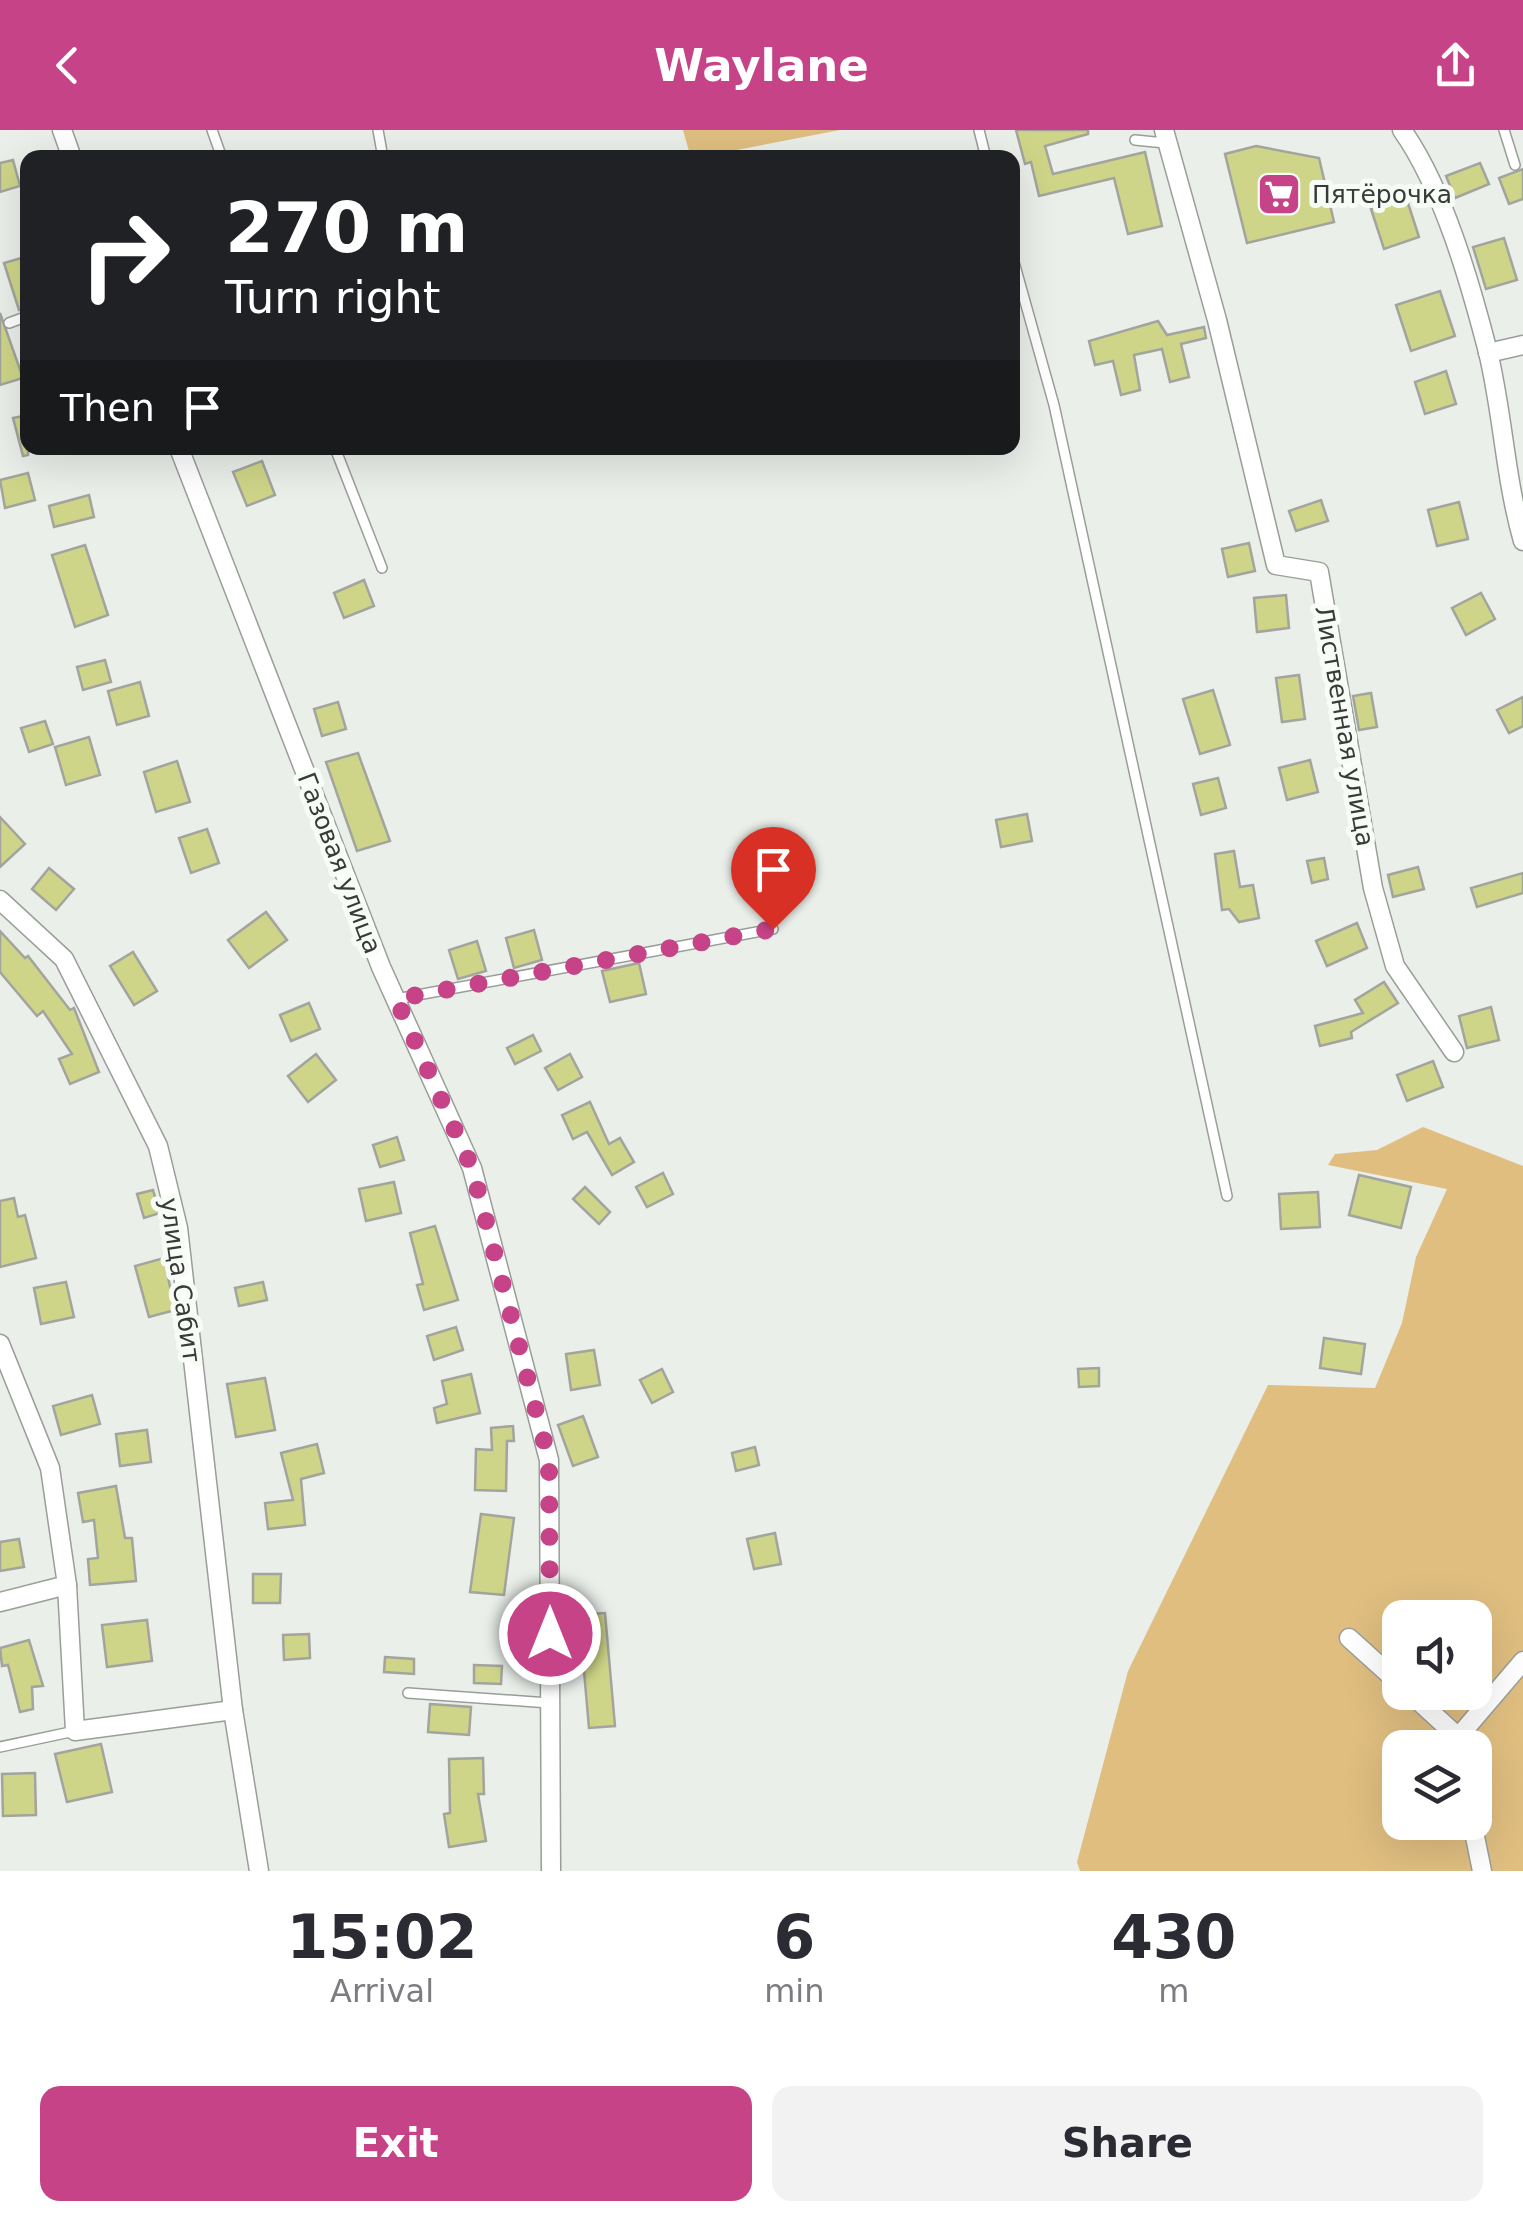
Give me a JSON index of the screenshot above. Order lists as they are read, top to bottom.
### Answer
{
  "streets": {
    "street": ["Лиственная улица", "Газовая улица", "улица Сабит"]
  },
  "places": {
    "supermarket": ["Пятёрочка"]
  },
  "page": {
    "header": "Waylane",
    "turn": ["270 m", "Turn right"],
    "then": "Then",
    "eta": [
      "15:02",
      "Arrival",
      "6",
      "min",
      "430",
      "m"
    ],
    "buttons": ["Exit", "Share"]
  }
}
